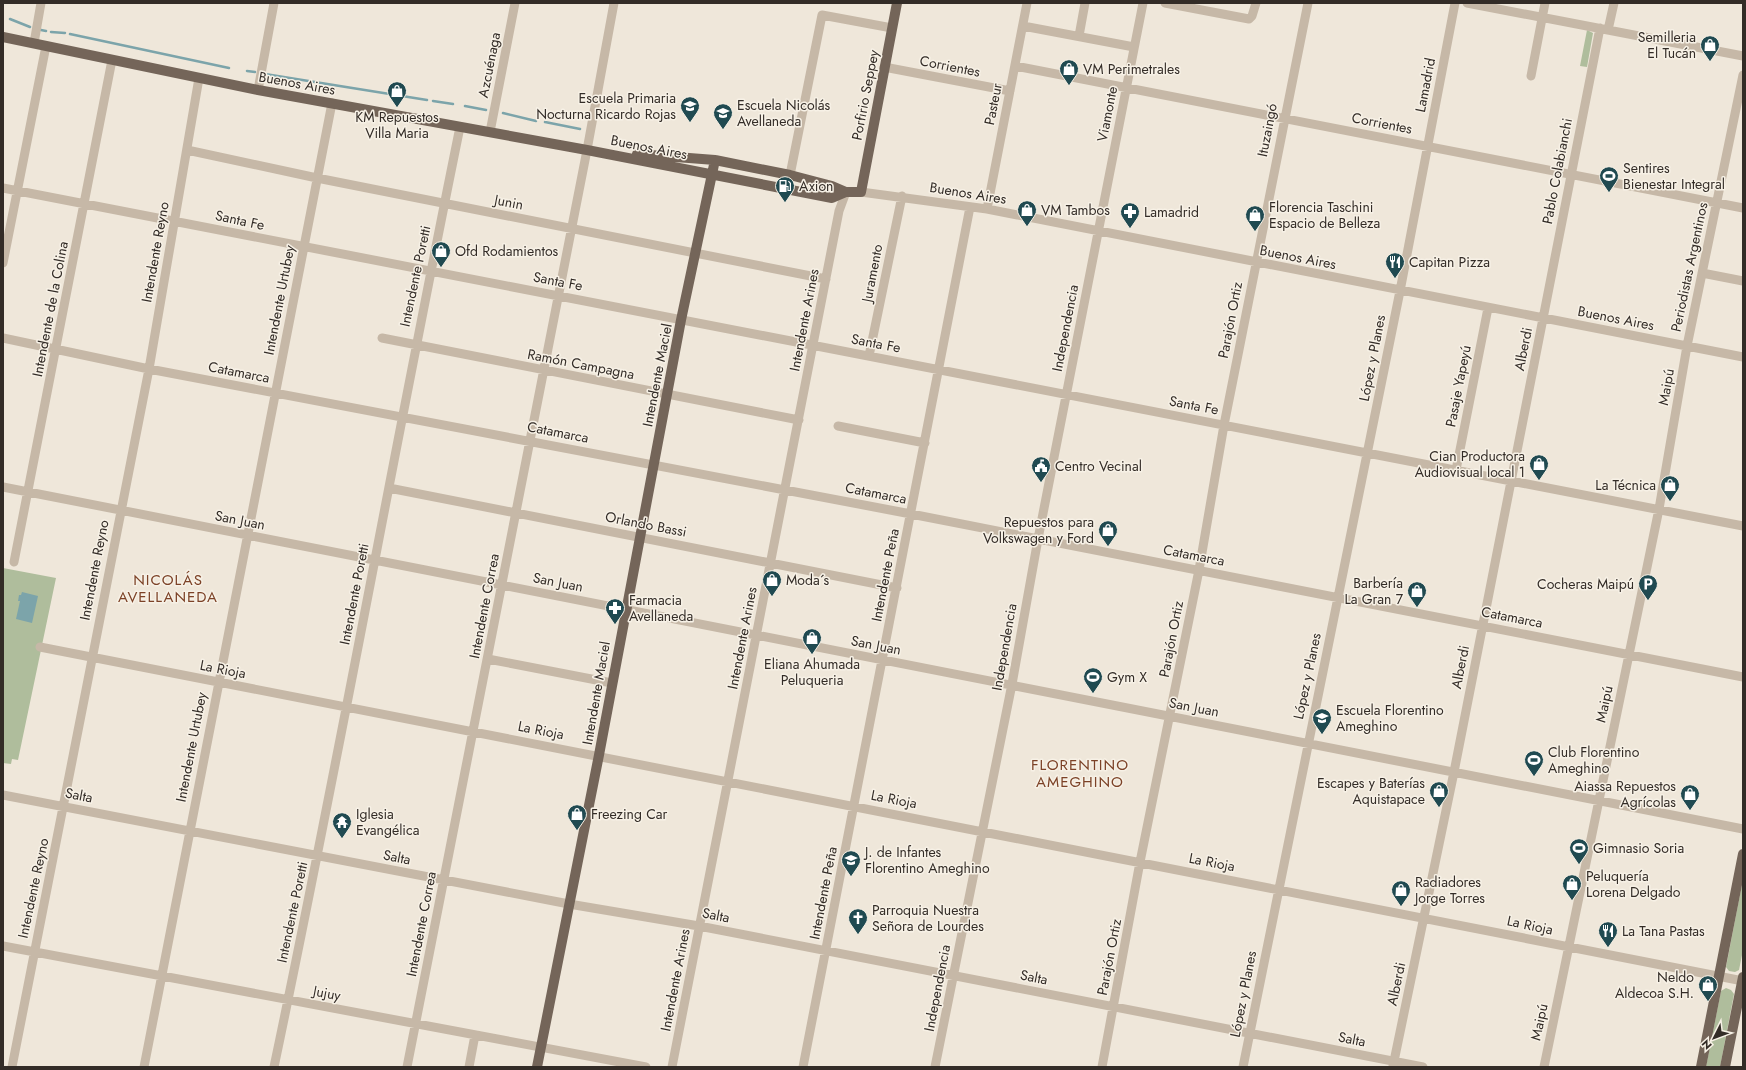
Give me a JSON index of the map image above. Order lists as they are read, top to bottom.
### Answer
{
  "streets": {
    "main road": ["Buenos Aires", "Porfirio Seppey", "Intendente Maciel"],
    "street": [
      "Azcuénaga",
      "Corrientes",
      "Lamadrid",
      "Pasteur",
      "Viamonte",
      "Ituzaingó",
      "Pablo Colabianchi",
      "Junin",
      "Santa Fe",
      "Intendente Reyno",
      "Periodistas Argentinos",
      "Juramento",
      "Intendente Poretti",
      "Intendente Urtubey",
      "Intendente de la Colina",
      "Intendente Arines",
      "Parajón Ortiz",
      "Independencia",
      "Alberdi",
      "López y Planes",
      "Ramón Campagna",
      "Catamarca",
      "Pasaje Yapeyú",
      "Maipú",
      "San Juan",
      "Orlando Bassi",
      "Intendente Peña",
      "Intendente Correa",
      "La Rioja",
      "Salta",
      "Jujuy"
    ]
  },
  "crossings": [
    ["Azcuénaga", "Buenos Aires"],
    ["Corrientes", "Lamadrid"],
    ["Corrientes", "Porfirio Seppey"],
    ["Corrientes", "Pasteur"],
    ["Corrientes", "Viamonte"],
    ["Corrientes", "Ituzaingó"],
    ["Corrientes", "Pablo Colabianchi"],
    ["Corrientes", "Periodistas Argentinos"],
    ["Buenos Aires", "Lamadrid"],
    ["Buenos Aires", "Porfirio Seppey"],
    ["Buenos Aires", "Pasteur"],
    ["Buenos Aires", "Viamonte"],
    ["Buenos Aires", "Ituzaingó"],
    ["Buenos Aires", "Pablo Colabianchi"],
    ["Buenos Aires", "Intendente Reyno"],
    ["Buenos Aires", "Periodistas Argentinos"],
    ["Buenos Aires", "Juramento"],
    ["Buenos Aires", "Intendente Poretti"],
    ["Buenos Aires", "Intendente Urtubey"],
    ["Buenos Aires", "Intendente de la Colina"],
    ["Buenos Aires", "Intendente Arines"],
    ["Buenos Aires", "Parajón Ortiz"],
    ["Buenos Aires", "Independencia"],
    ["Buenos Aires", "Alberdi"],
    ["Buenos Aires", "López y Planes"],
    ["Buenos Aires", "Intendente Maciel"],
    ["Buenos Aires", "Pasaje Yapeyú"],
    ["Buenos Aires", "Maipú"],
    ["Buenos Aires", "Intendente Peña"],
    ["Buenos Aires", "Intendente Correa"],
    ["Lamadrid", "López y Planes"],
    ["Viamonte", "Independencia"],
    ["Ituzaingó", "Parajón Ortiz"],
    ["Pablo Colabianchi", "Alberdi"],
    ["Junin", "Intendente Reyno"],
    ["Junin", "Intendente Poretti"],
    ["Junin", "Intendente Urtubey"],
    ["Junin", "Intendente Arines"],
    ["Junin", "Intendente Maciel"],
    ["Junin", "Intendente Correa"],
    ["Santa Fe", "Intendente Reyno"],
    ["Santa Fe", "Juramento"],
    ["Santa Fe", "Intendente Poretti"],
    ["Santa Fe", "Intendente Urtubey"],
    ["Santa Fe", "Intendente de la Colina"],
    ["Santa Fe", "Intendente Arines"],
    ["Santa Fe", "Parajón Ortiz"],
    ["Santa Fe", "Independencia"],
    ["Santa Fe", "Alberdi"],
    ["Santa Fe", "López y Planes"],
    ["Santa Fe", "Intendente Maciel"],
    ["Santa Fe", "Pasaje Yapeyú"],
    ["Santa Fe", "Maipú"],
    ["Santa Fe", "Intendente Peña"],
    ["Santa Fe", "Intendente Correa"],
    ["Intendente Reyno", "Catamarca"],
    ["Intendente Reyno", "San Juan"],
    ["Intendente Reyno", "La Rioja"],
    ["Intendente Reyno", "Salta"],
    ["Intendente Reyno", "Jujuy"],
    ["Periodistas Argentinos", "Maipú"],
    ["Intendente Poretti", "Ramón Campagna"],
    ["Intendente Poretti", "Catamarca"],
    ["Intendente Poretti", "San Juan"],
    ["Intendente Poretti", "Orlando Bassi"],
    ["Intendente Poretti", "La Rioja"],
    ["Intendente Poretti", "Salta"],
    ["Intendente Poretti", "Jujuy"],
    ["Intendente Urtubey", "Catamarca"],
    ["Intendente Urtubey", "San Juan"],
    ["Intendente Urtubey", "La Rioja"],
    ["Intendente Urtubey", "Salta"],
    ["Intendente Urtubey", "Jujuy"],
    ["Intendente de la Colina", "Catamarca"],
    ["Intendente de la Colina", "San Juan"],
    ["Intendente Arines", "Ramón Campagna"],
    ["Intendente Arines", "Catamarca"],
    ["Intendente Arines", "San Juan"],
    ["Intendente Arines", "Orlando Bassi"],
    ["Intendente Arines", "La Rioja"],
    ["Intendente Arines", "Salta"],
    ["Parajón Ortiz", "Catamarca"],
    ["Parajón Ortiz", "San Juan"],
    ["Parajón Ortiz", "La Rioja"],
    ["Parajón Ortiz", "Salta"],
    ["Independencia", "Catamarca"],
    ["Independencia", "San Juan"],
    ["Independencia", "La Rioja"],
    ["Independencia", "Salta"],
    ["Alberdi", "Catamarca"],
    ["Alberdi", "San Juan"],
    ["Alberdi", "La Rioja"],
    ["Alberdi", "Salta"],
    ["López y Planes", "Catamarca"],
    ["López y Planes", "San Juan"],
    ["López y Planes", "La Rioja"],
    ["López y Planes", "Salta"],
    ["Ramón Campagna", "Intendente Maciel"],
    ["Ramón Campagna", "Intendente Correa"],
    ["Catamarca", "Intendente Maciel"],
    ["Catamarca", "Maipú"],
    ["Catamarca", "Intendente Peña"],
    ["Catamarca", "Intendente Correa"],
    ["Intendente Maciel", "San Juan"],
    ["Intendente Maciel", "Orlando Bassi"],
    ["Intendente Maciel", "La Rioja"],
    ["Intendente Maciel", "Salta"],
    ["Intendente Maciel", "Jujuy"],
    ["Maipú", "San Juan"],
    ["Maipú", "La Rioja"],
    ["San Juan", "Intendente Peña"],
    ["San Juan", "Intendente Correa"],
    ["Orlando Bassi", "Intendente Peña"],
    ["Orlando Bassi", "Intendente Correa"],
    ["Intendente Peña", "La Rioja"],
    ["Intendente Peña", "Salta"],
    ["Intendente Correa", "La Rioja"],
    ["Intendente Correa", "Salta"],
    ["Intendente Correa", "Jujuy"]
  ],
  "districts": ["NICOLÁS AVELLANEDA", "FLORENTINO AMEGHINO"],
  "places": {
    "shop": [
      "Semilleria El Tucán",
      "VM Perimetrales",
      "KM Repuestos Villa Maria",
      "VM Tambos",
      "Florencia Taschini Espacio de Belleza",
      "Ofd Rodamientos",
      "Cian Productora Audiovisual local 1",
      "La Técnica",
      "Repuestos para Volkswagen y Ford",
      "Moda´s",
      "Barbería La Gran 7",
      "Eliana Ahumada Peluqueria",
      "Escapes y Baterías Aquistapace",
      "Aiassa Repuestos Agrícolas",
      "Freezing Car",
      "Peluquería Lorena Delgado",
      "Radiadores Jorge Torres",
      "Neldo Aldecoa S.H."
    ],
    "school or university": [
      "Escuela Primaria Nocturna Ricardo Rojas",
      "Escuela Nicolás Avellaneda",
      "Escuela Florentino Ameghino",
      "J. de Infantes Florentino Ameghino"
    ],
    "sports": [
      "Sentires Bienestar Integral",
      "Gym X",
      "Club Florentino Ameghino",
      "Gimnasio Soria"
    ],
    "fuel station": ["Axion"],
    "pharmacy": ["Lamadrid", "Farmacia Avellaneda"],
    "restaurant": ["Capitan Pizza", "La Tana Pastas"],
    "public building": ["Centro Vecinal"],
    "parking": ["Cocheras Maipú"],
    "temple": ["Iglesia Evangélica"],
    "church": ["Parroquia Nuestra Señora de Lourdes"]
  },
  "north": "bottom left"
}
